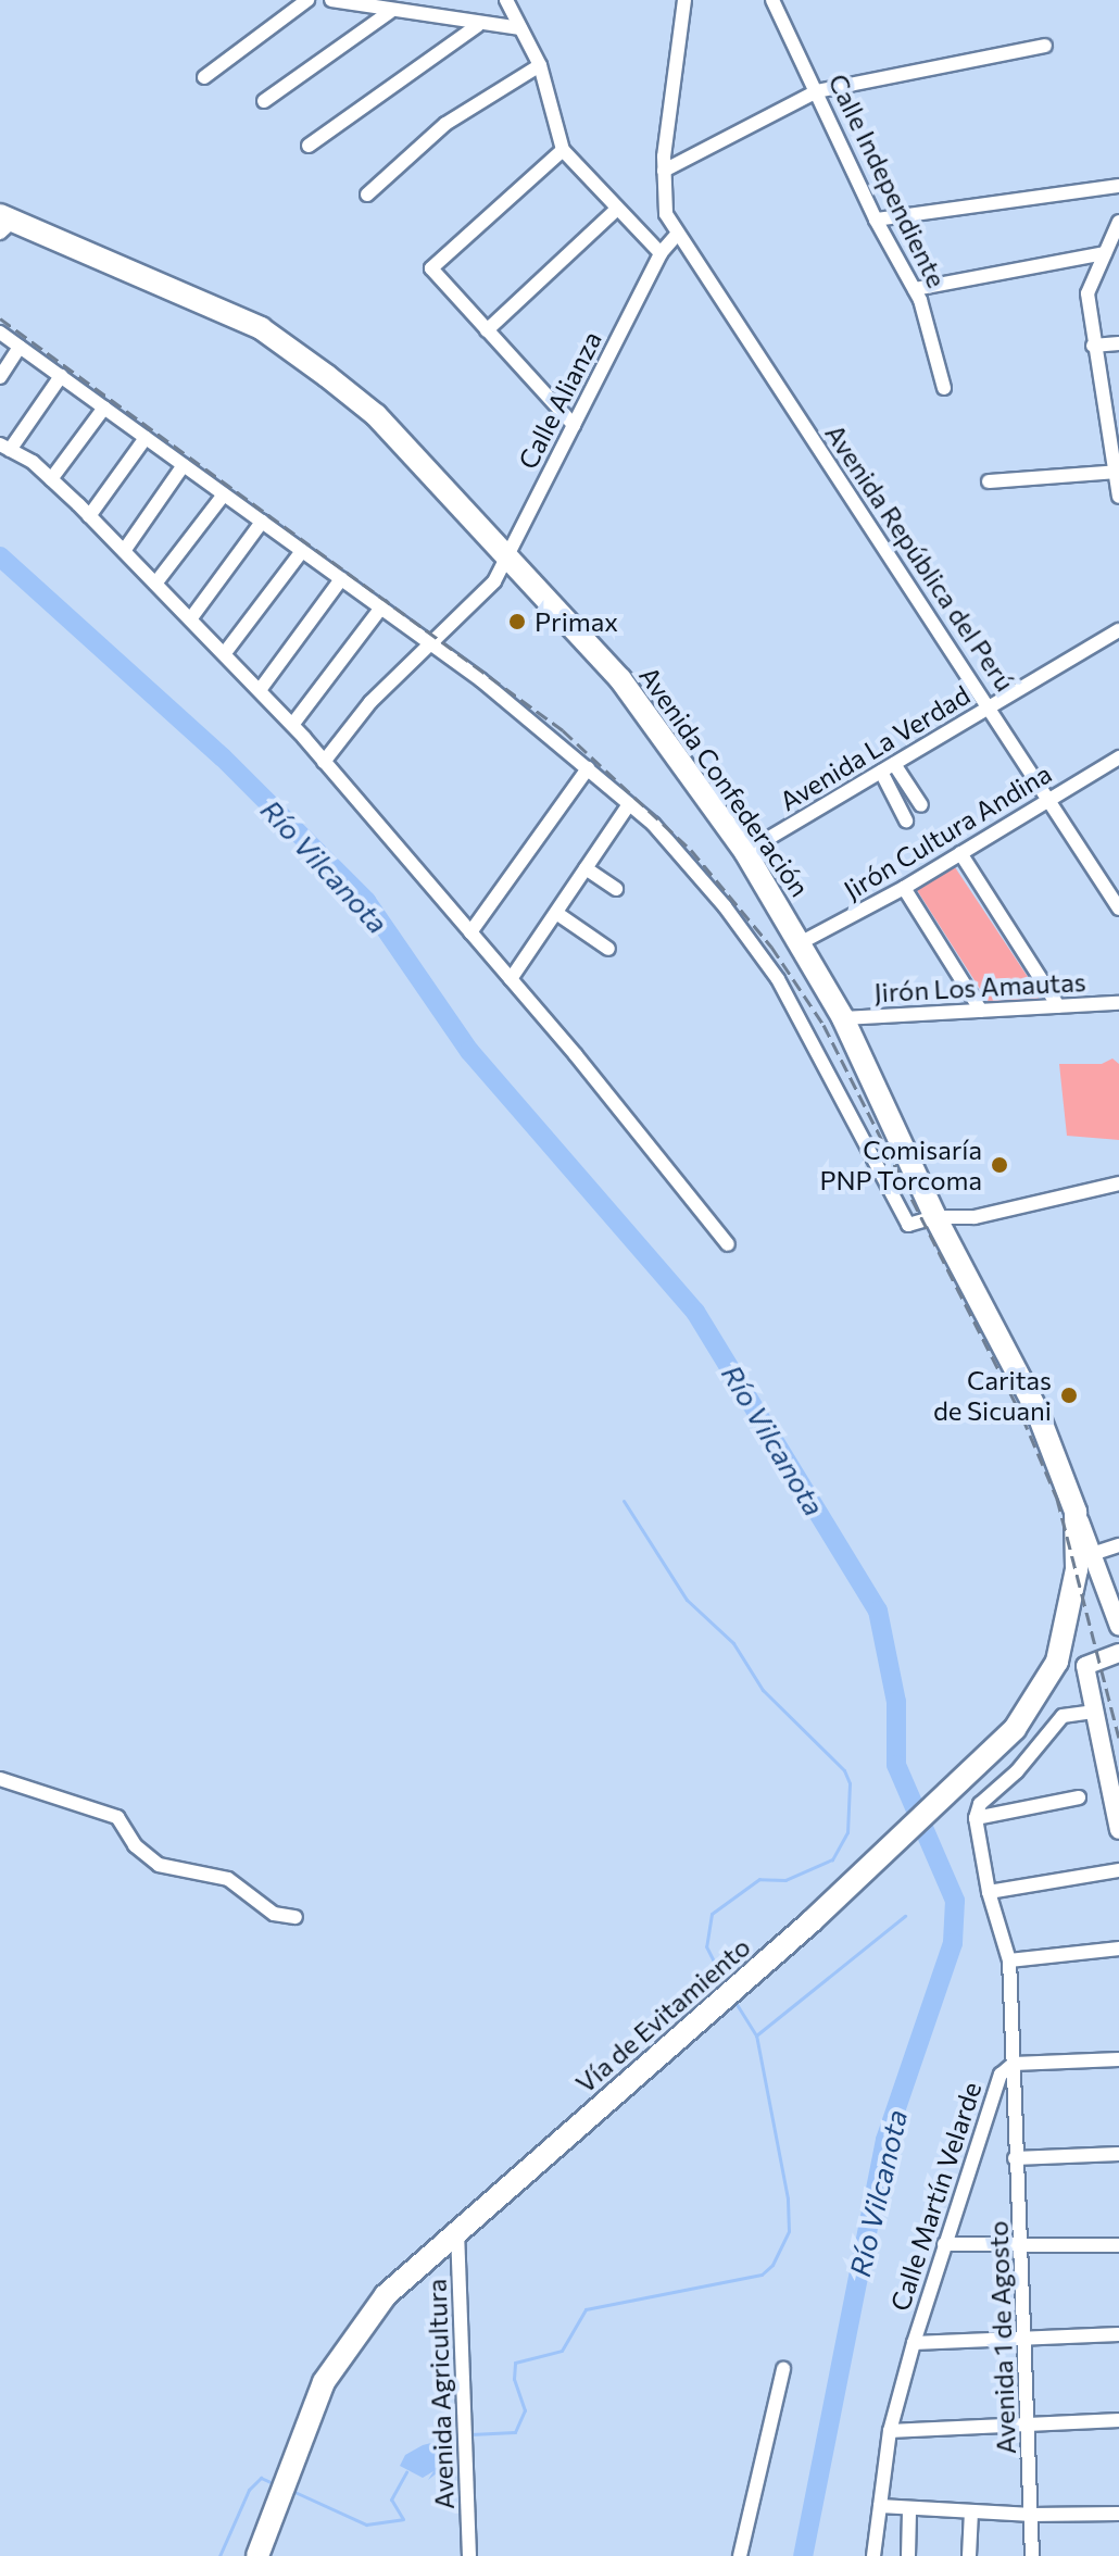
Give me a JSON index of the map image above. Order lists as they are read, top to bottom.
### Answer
{
  "streets": {
    "highway": ["Avenida Confederación", "Vía de Evitamiento"],
    "street": [
      "Calle Independiente",
      "Calle Alianza",
      "Avenida República del Perú",
      "Avenida La Verdad",
      "Jirón Cultura Andina",
      "Jirón Los Amautas",
      "Calle Martín Velarde",
      "Avenida 1 de Agosto",
      "Avenida Agricultura"
    ]
  },
  "crossings": [
    ["Calle Alianza", "Avenida República del Perú"],
    ["Calle Alianza", "Avenida Confederación"],
    ["Avenida República del Perú", "Avenida La Verdad"],
    ["Avenida República del Perú", "Jirón Cultura Andina"],
    ["Avenida La Verdad", "Avenida Confederación"],
    ["Avenida Confederación", "Jirón Cultura Andina"],
    ["Avenida Confederación", "Jirón Los Amautas"],
    ["Avenida Confederación", "Vía de Evitamiento"],
    ["Vía de Evitamiento", "Avenida Agricultura"],
    ["Calle Martín Velarde", "Avenida 1 de Agosto"]
  ],
  "water": ["Río Vilcanota"],
  "places": ["Primax", "Comisaría PNP Torcoma", "Caritas de Sicuani"]
}
